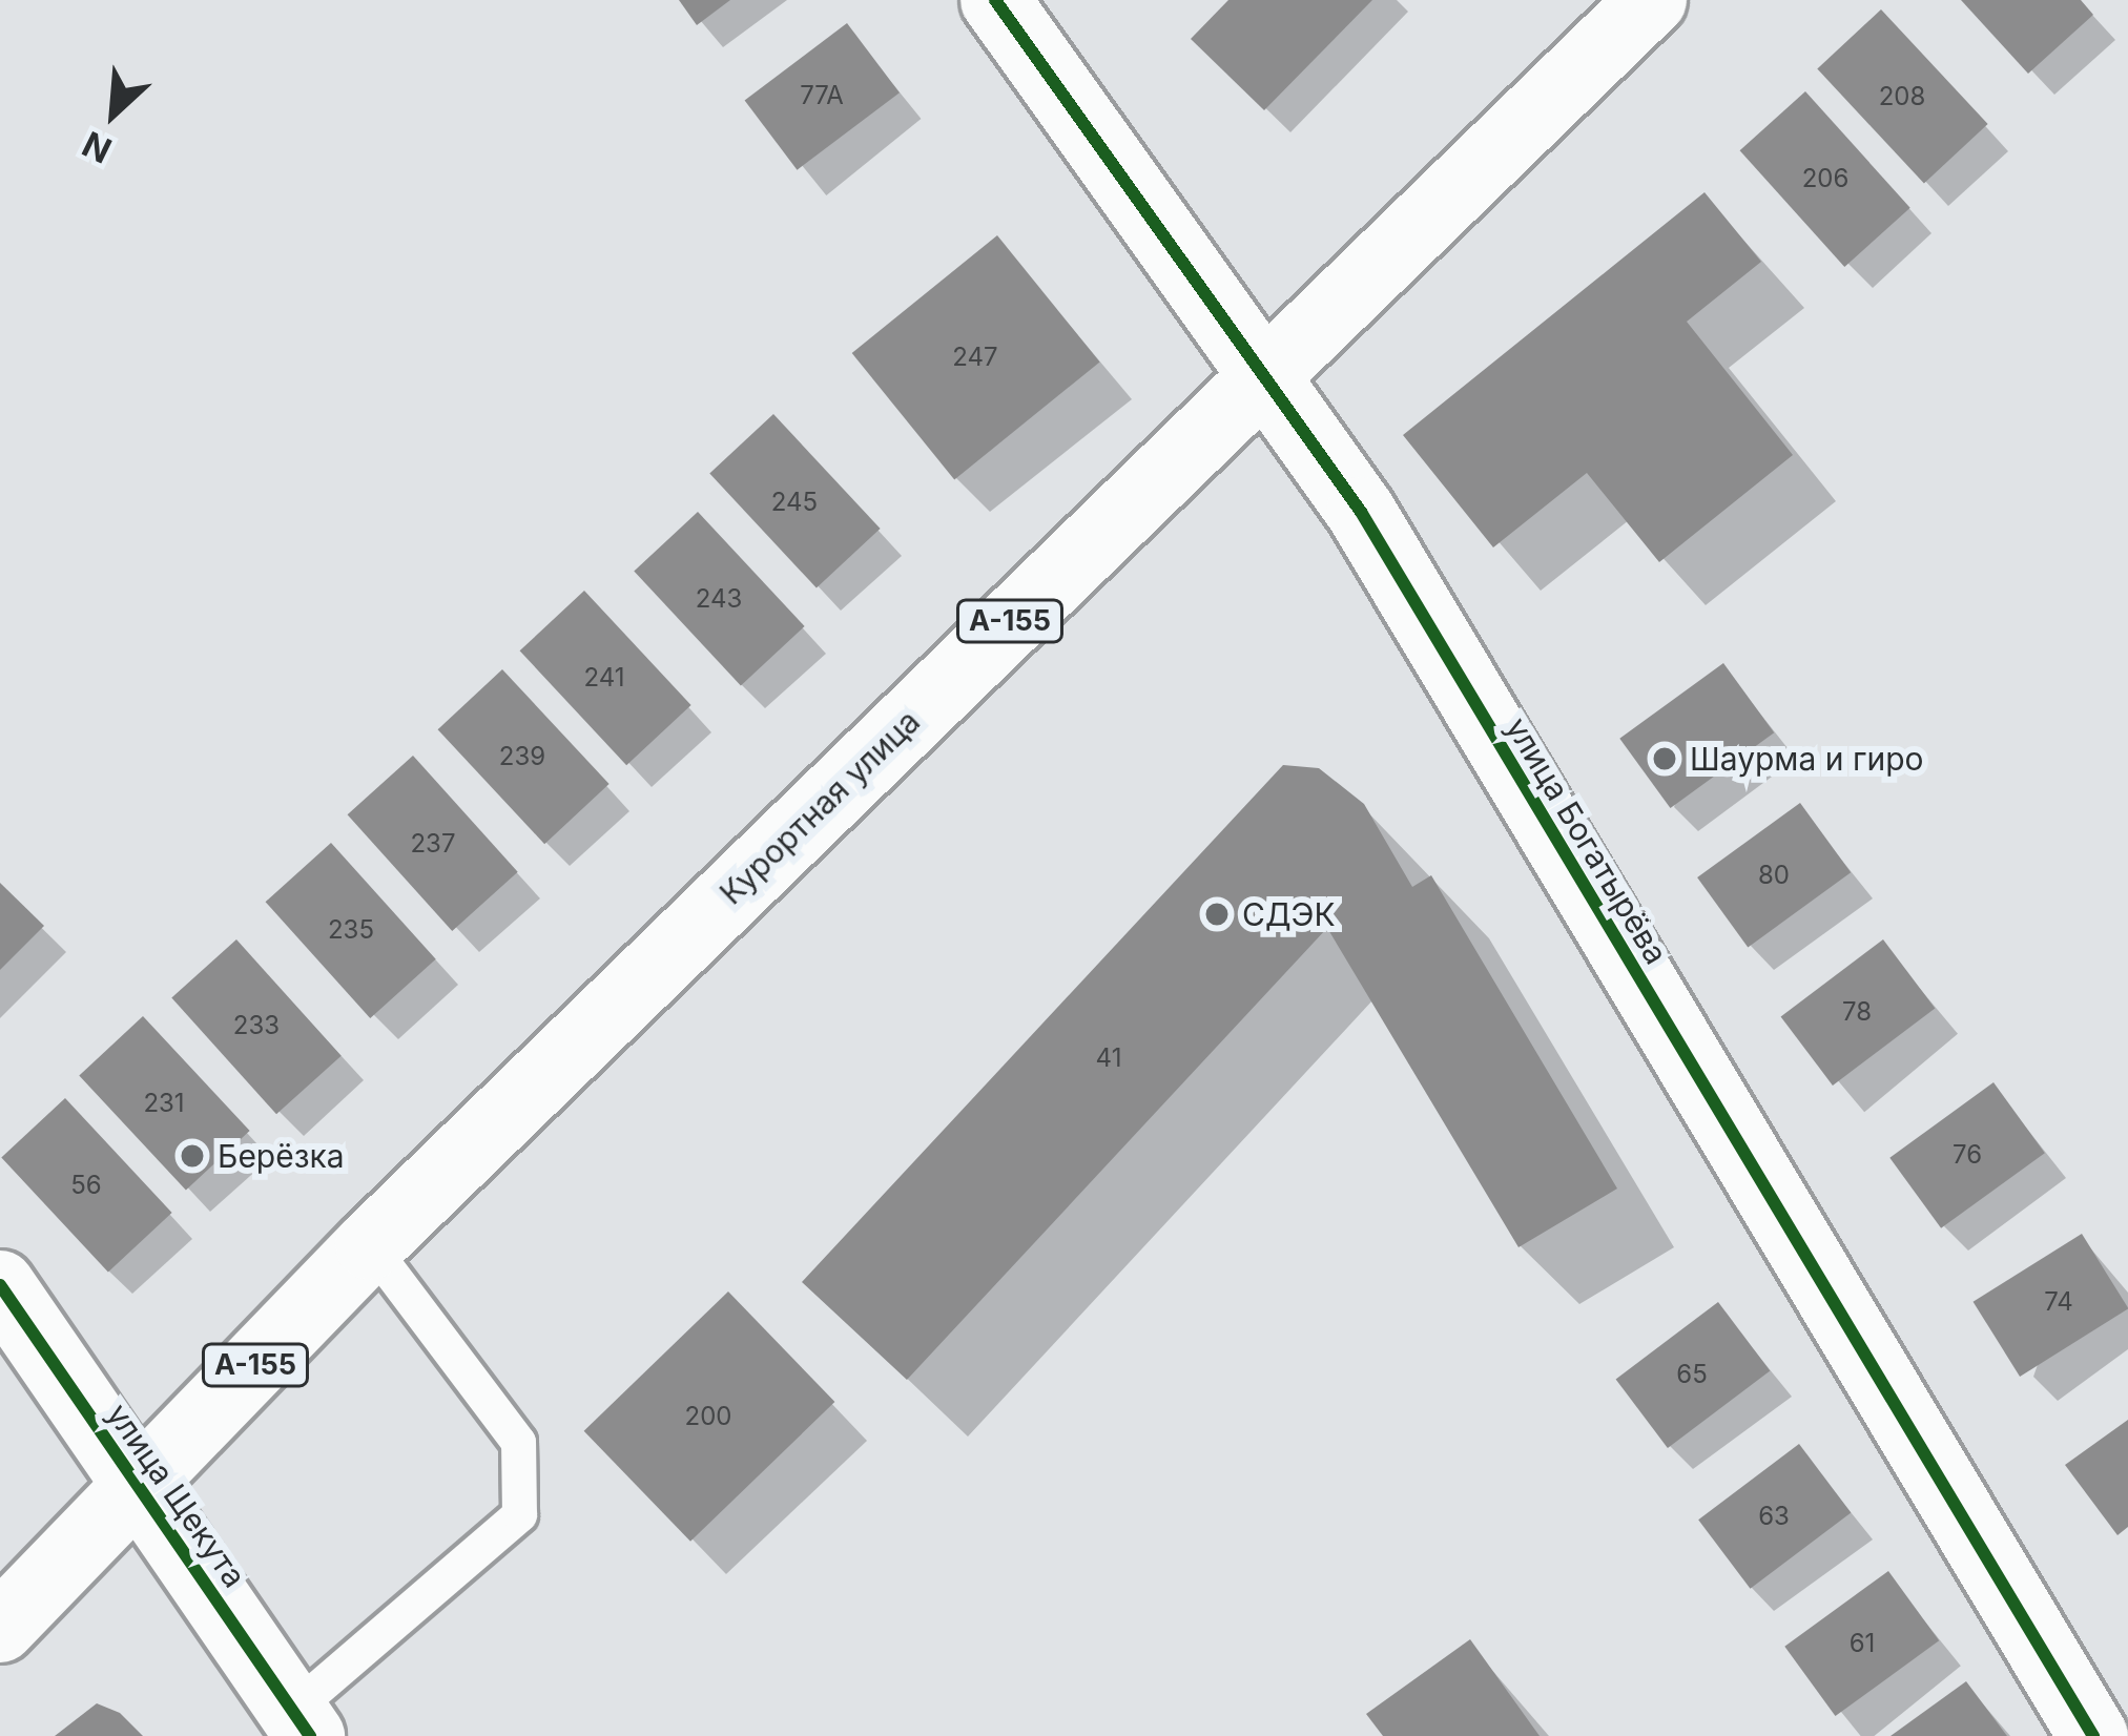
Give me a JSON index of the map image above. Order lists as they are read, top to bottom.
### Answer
{
  "streets": {
    "street": [
      "А-155",
      "Курортная улица",
      "улица Богатырёва",
      "улица Щекута"
    ]
  },
  "crossings": [
    ["Курортная улица", "улица Богатырёва"],
    ["Курортная улица", "улица Щекута"]
  ],
  "places": ["Шаурма и гиро", "СДЭК", "Берёзка"],
  "house_numbers": [
    "77А",
    "208",
    "206",
    "247",
    "245",
    "243",
    "241",
    "239",
    "237",
    "80",
    "235",
    "78",
    "233",
    "41",
    "231",
    "76",
    "56",
    "74",
    "65",
    "200",
    "63",
    "61"
  ],
  "north": "bottom left"
}
